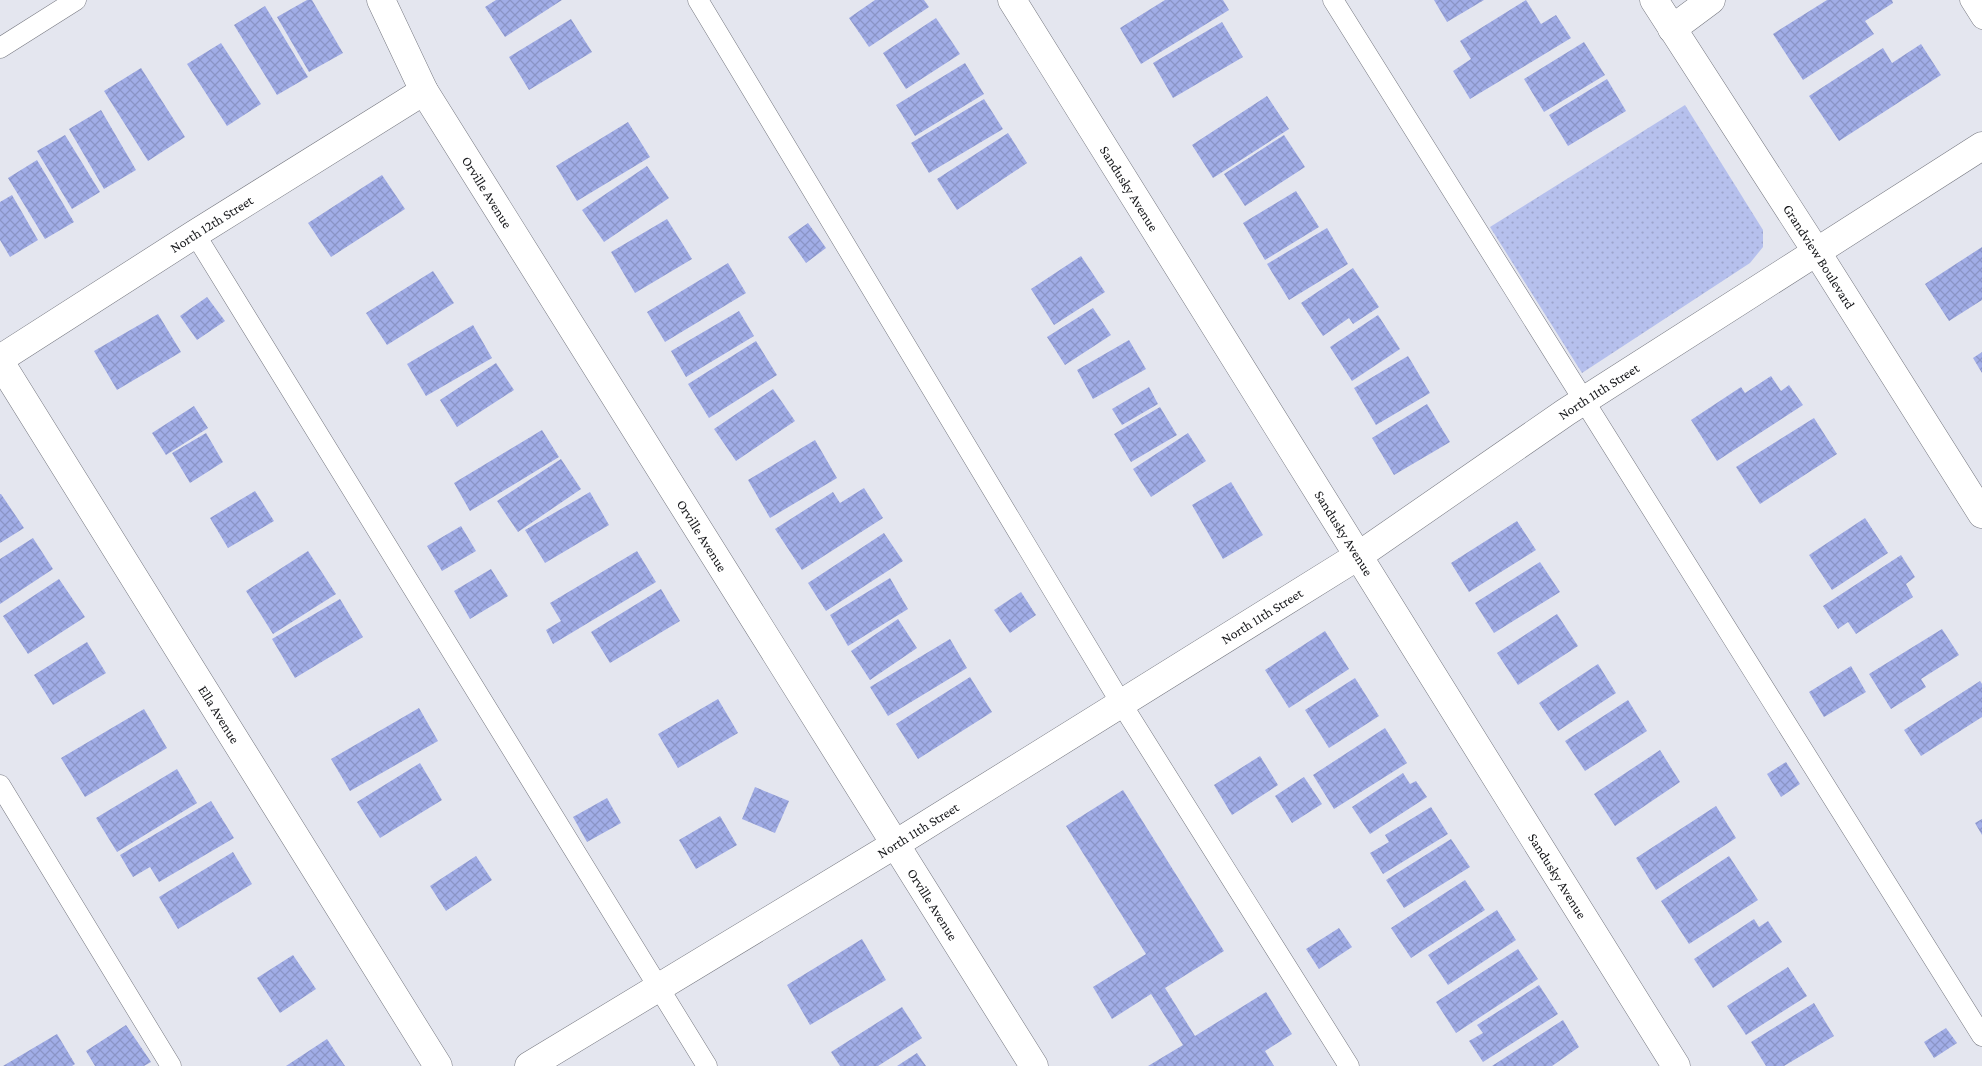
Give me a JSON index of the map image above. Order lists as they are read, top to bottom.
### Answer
{
  "streets": {
    "street": [
      "Sandusky Avenue",
      "Orville Avenue",
      "North 12th Street",
      "Grandview Boulevard",
      "North 11th Street",
      "Ella Avenue"
    ]
  },
  "crossings": [
    ["Sandusky Avenue", "North 11th Street"],
    ["Orville Avenue", "North 12th Street"],
    ["Orville Avenue", "North 11th Street"],
    ["North 12th Street", "Ella Avenue"],
    ["Grandview Boulevard", "North 11th Street"]
  ]
}
